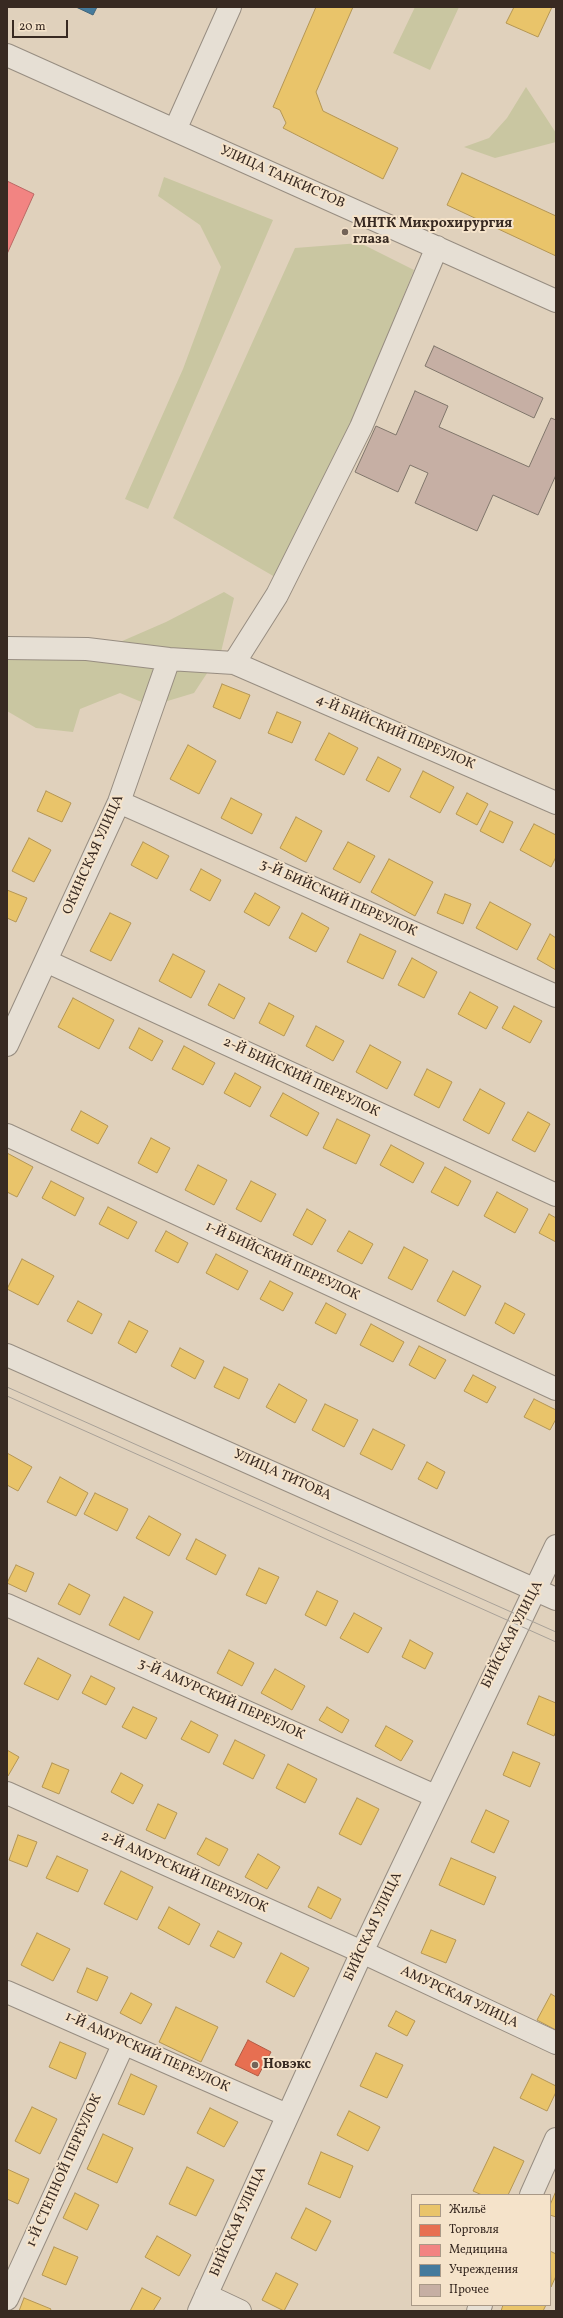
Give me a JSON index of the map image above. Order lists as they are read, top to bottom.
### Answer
{
  "streets": {
    "street": [
      "УЛИЦА ТАНКИСТОВ",
      "4-Й БИЙСКИЙ ПЕРЕУЛОК",
      "ОКИНСКАЯ УЛИЦА",
      "3-Й БИЙСКИЙ ПЕРЕУЛОК",
      "2-Й БИЙСКИЙ ПЕРЕУЛОК",
      "1-Й БИЙСКИЙ ПЕРЕУЛОК",
      "УЛИЦА ТИТОВА",
      "БИЙСКАЯ УЛИЦА",
      "3-Й АМУРСКИЙ ПЕРЕУЛОК",
      "2-Й АМУРСКИЙ ПЕРЕУЛОК",
      "АМУРСКАЯ УЛИЦА",
      "1-Й АМУРСКИЙ ПЕРЕУЛОК",
      "1-Й СТЕПНОЙ ПЕРЕУЛОК"
    ]
  },
  "crossings": [
    ["4-Й БИЙСКИЙ ПЕРЕУЛОК", "ОКИНСКАЯ УЛИЦА"],
    ["ОКИНСКАЯ УЛИЦА", "3-Й БИЙСКИЙ ПЕРЕУЛОК"],
    ["ОКИНСКАЯ УЛИЦА", "2-Й БИЙСКИЙ ПЕРЕУЛОК"],
    ["УЛИЦА ТИТОВА", "БИЙСКАЯ УЛИЦА"],
    ["БИЙСКАЯ УЛИЦА", "3-Й АМУРСКИЙ ПЕРЕУЛОК"],
    ["БИЙСКАЯ УЛИЦА", "2-Й АМУРСКИЙ ПЕРЕУЛОК"],
    ["БИЙСКАЯ УЛИЦА", "АМУРСКАЯ УЛИЦА"],
    ["БИЙСКАЯ УЛИЦА", "1-Й АМУРСКИЙ ПЕРЕУЛОК"],
    ["2-Й АМУРСКИЙ ПЕРЕУЛОК", "АМУРСКАЯ УЛИЦА"],
    ["1-Й АМУРСКИЙ ПЕРЕУЛОК", "1-Й СТЕПНОЙ ПЕРЕУЛОК"]
  ],
  "places": ["МНТК Микрохирургия глаза", "Новэкс"],
  "legend": [
    "Жильё",
    "Торговля",
    "Медицина",
    "Учреждения",
    "Прочее"
  ],
  "scale_bar": "20 m"
}
